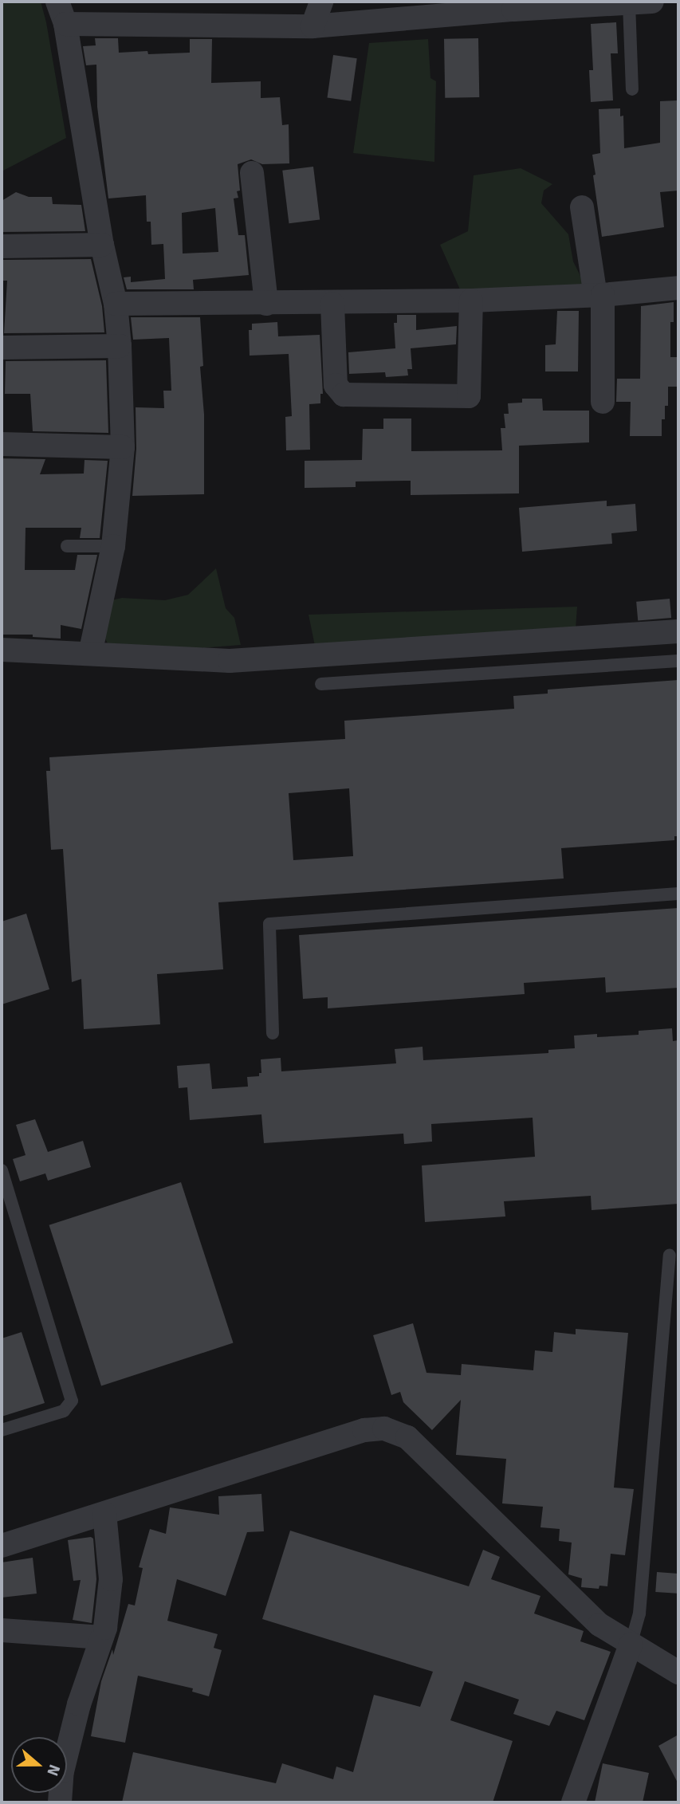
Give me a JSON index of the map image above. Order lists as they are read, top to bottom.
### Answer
{
  "north": "right"
}
